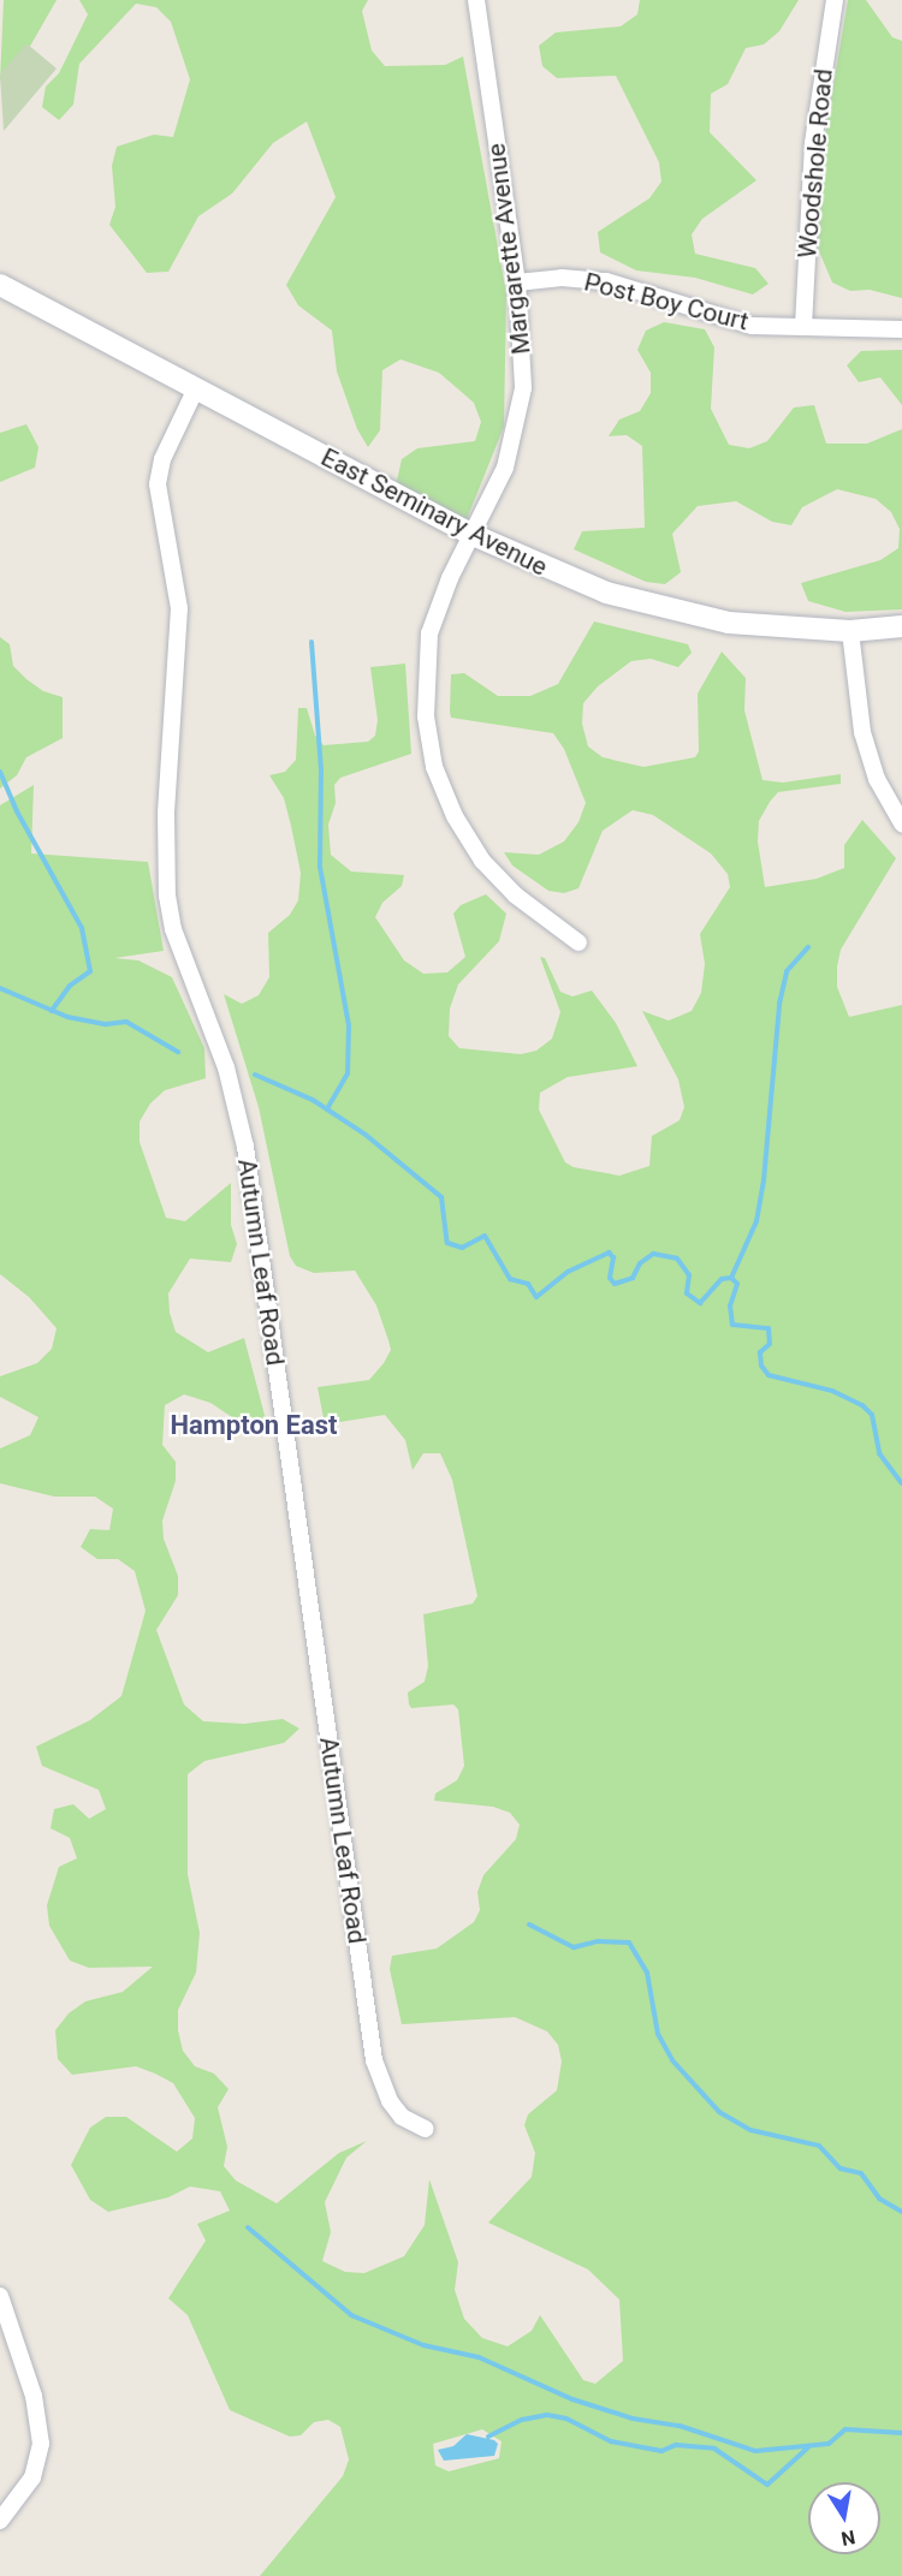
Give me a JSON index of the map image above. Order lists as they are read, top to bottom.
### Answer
{
  "streets": {
    "street": [
      "Woodshole Road",
      "Margarette Avenue",
      "Post Boy Court",
      "East Seminary Avenue",
      "Autumn Leaf Road"
    ]
  },
  "crossings": [
    ["Woodshole Road", "Post Boy Court"],
    ["Margarette Avenue", "Post Boy Court"],
    ["Margarette Avenue", "East Seminary Avenue"],
    ["East Seminary Avenue", "Autumn Leaf Road"]
  ],
  "districts": ["Hampton East"],
  "north": "bottom"
}
